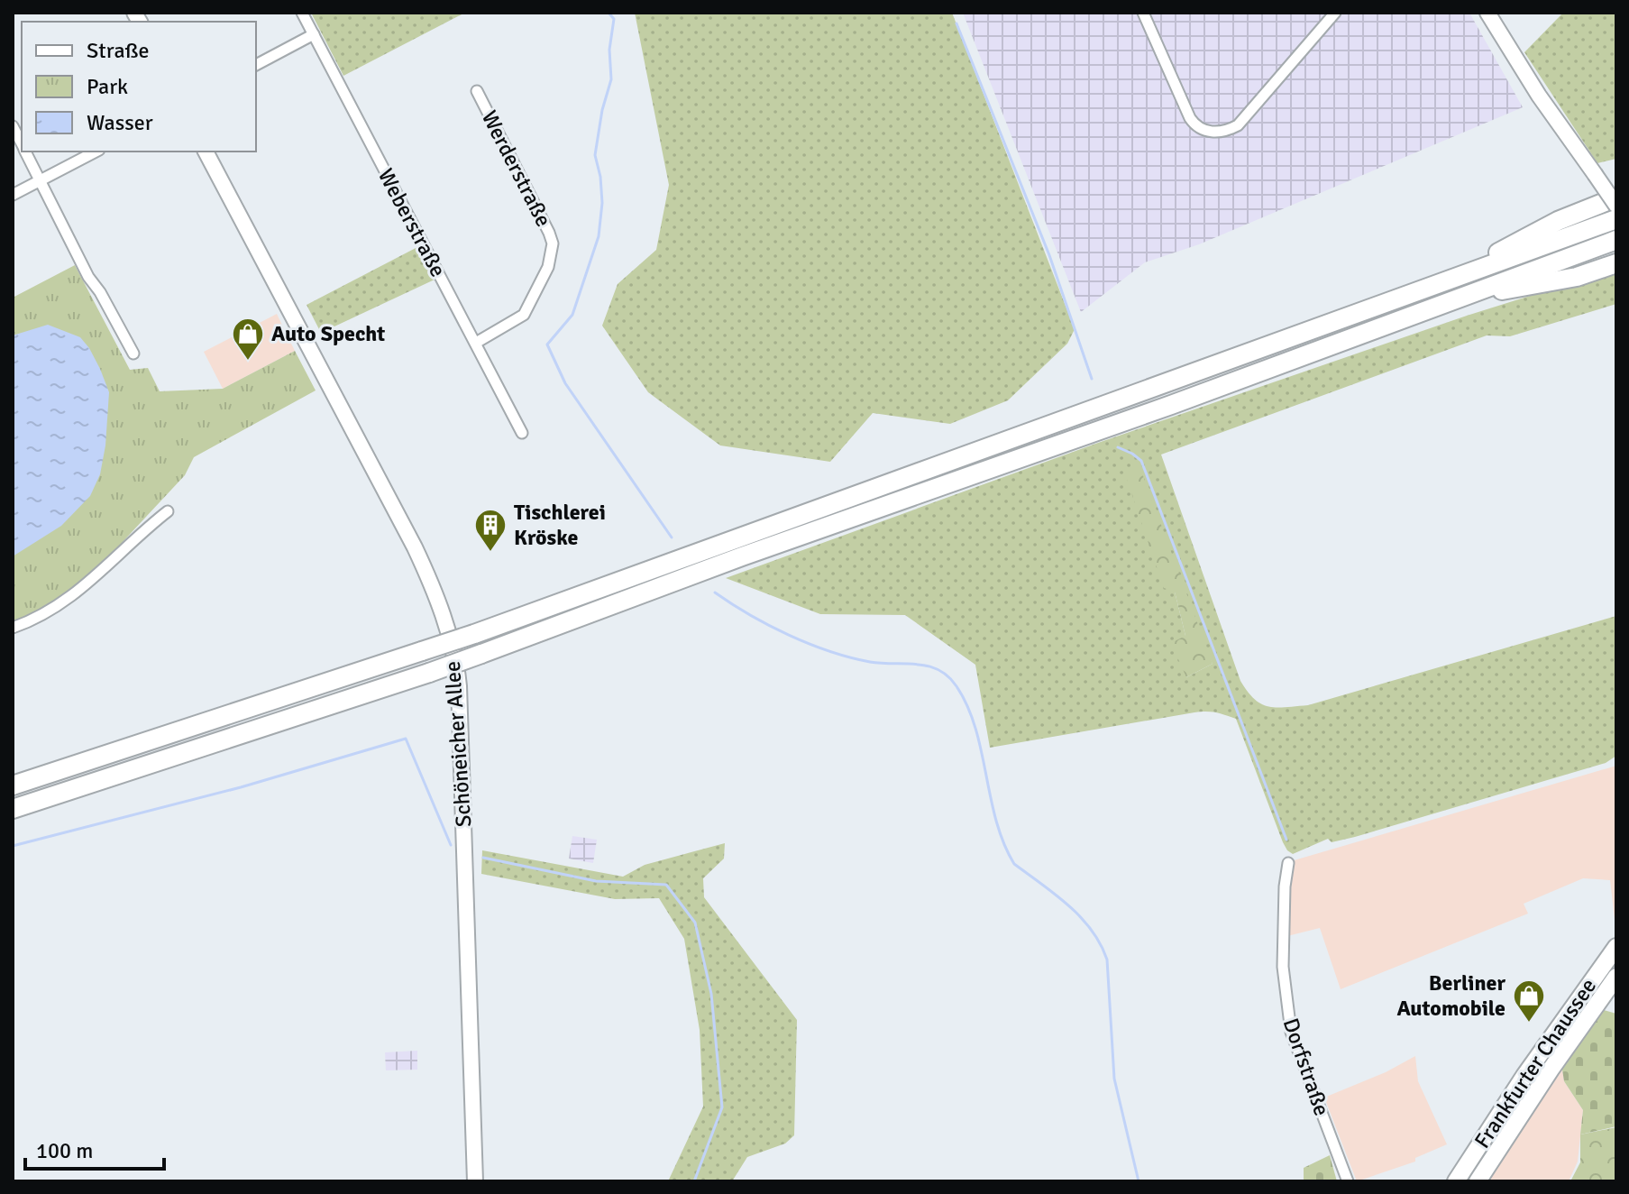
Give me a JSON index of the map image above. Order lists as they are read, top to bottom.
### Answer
{
  "streets": {
    "main road": ["Frankfurter Chaussee"],
    "street": [
      "Werderstraße",
      "Weberstraße",
      "Schöneicher Allee",
      "Dorfstraße"
    ]
  },
  "crossings": [
    ["Werderstraße", "Weberstraße"]
  ],
  "places": {
    "shop": ["Auto Specht", "Berliner Automobile"],
    "building": ["Tischlerei Kröske"]
  },
  "legend": ["Straße", "Park", "Wasser"],
  "scale_bar": "100 m"
}
